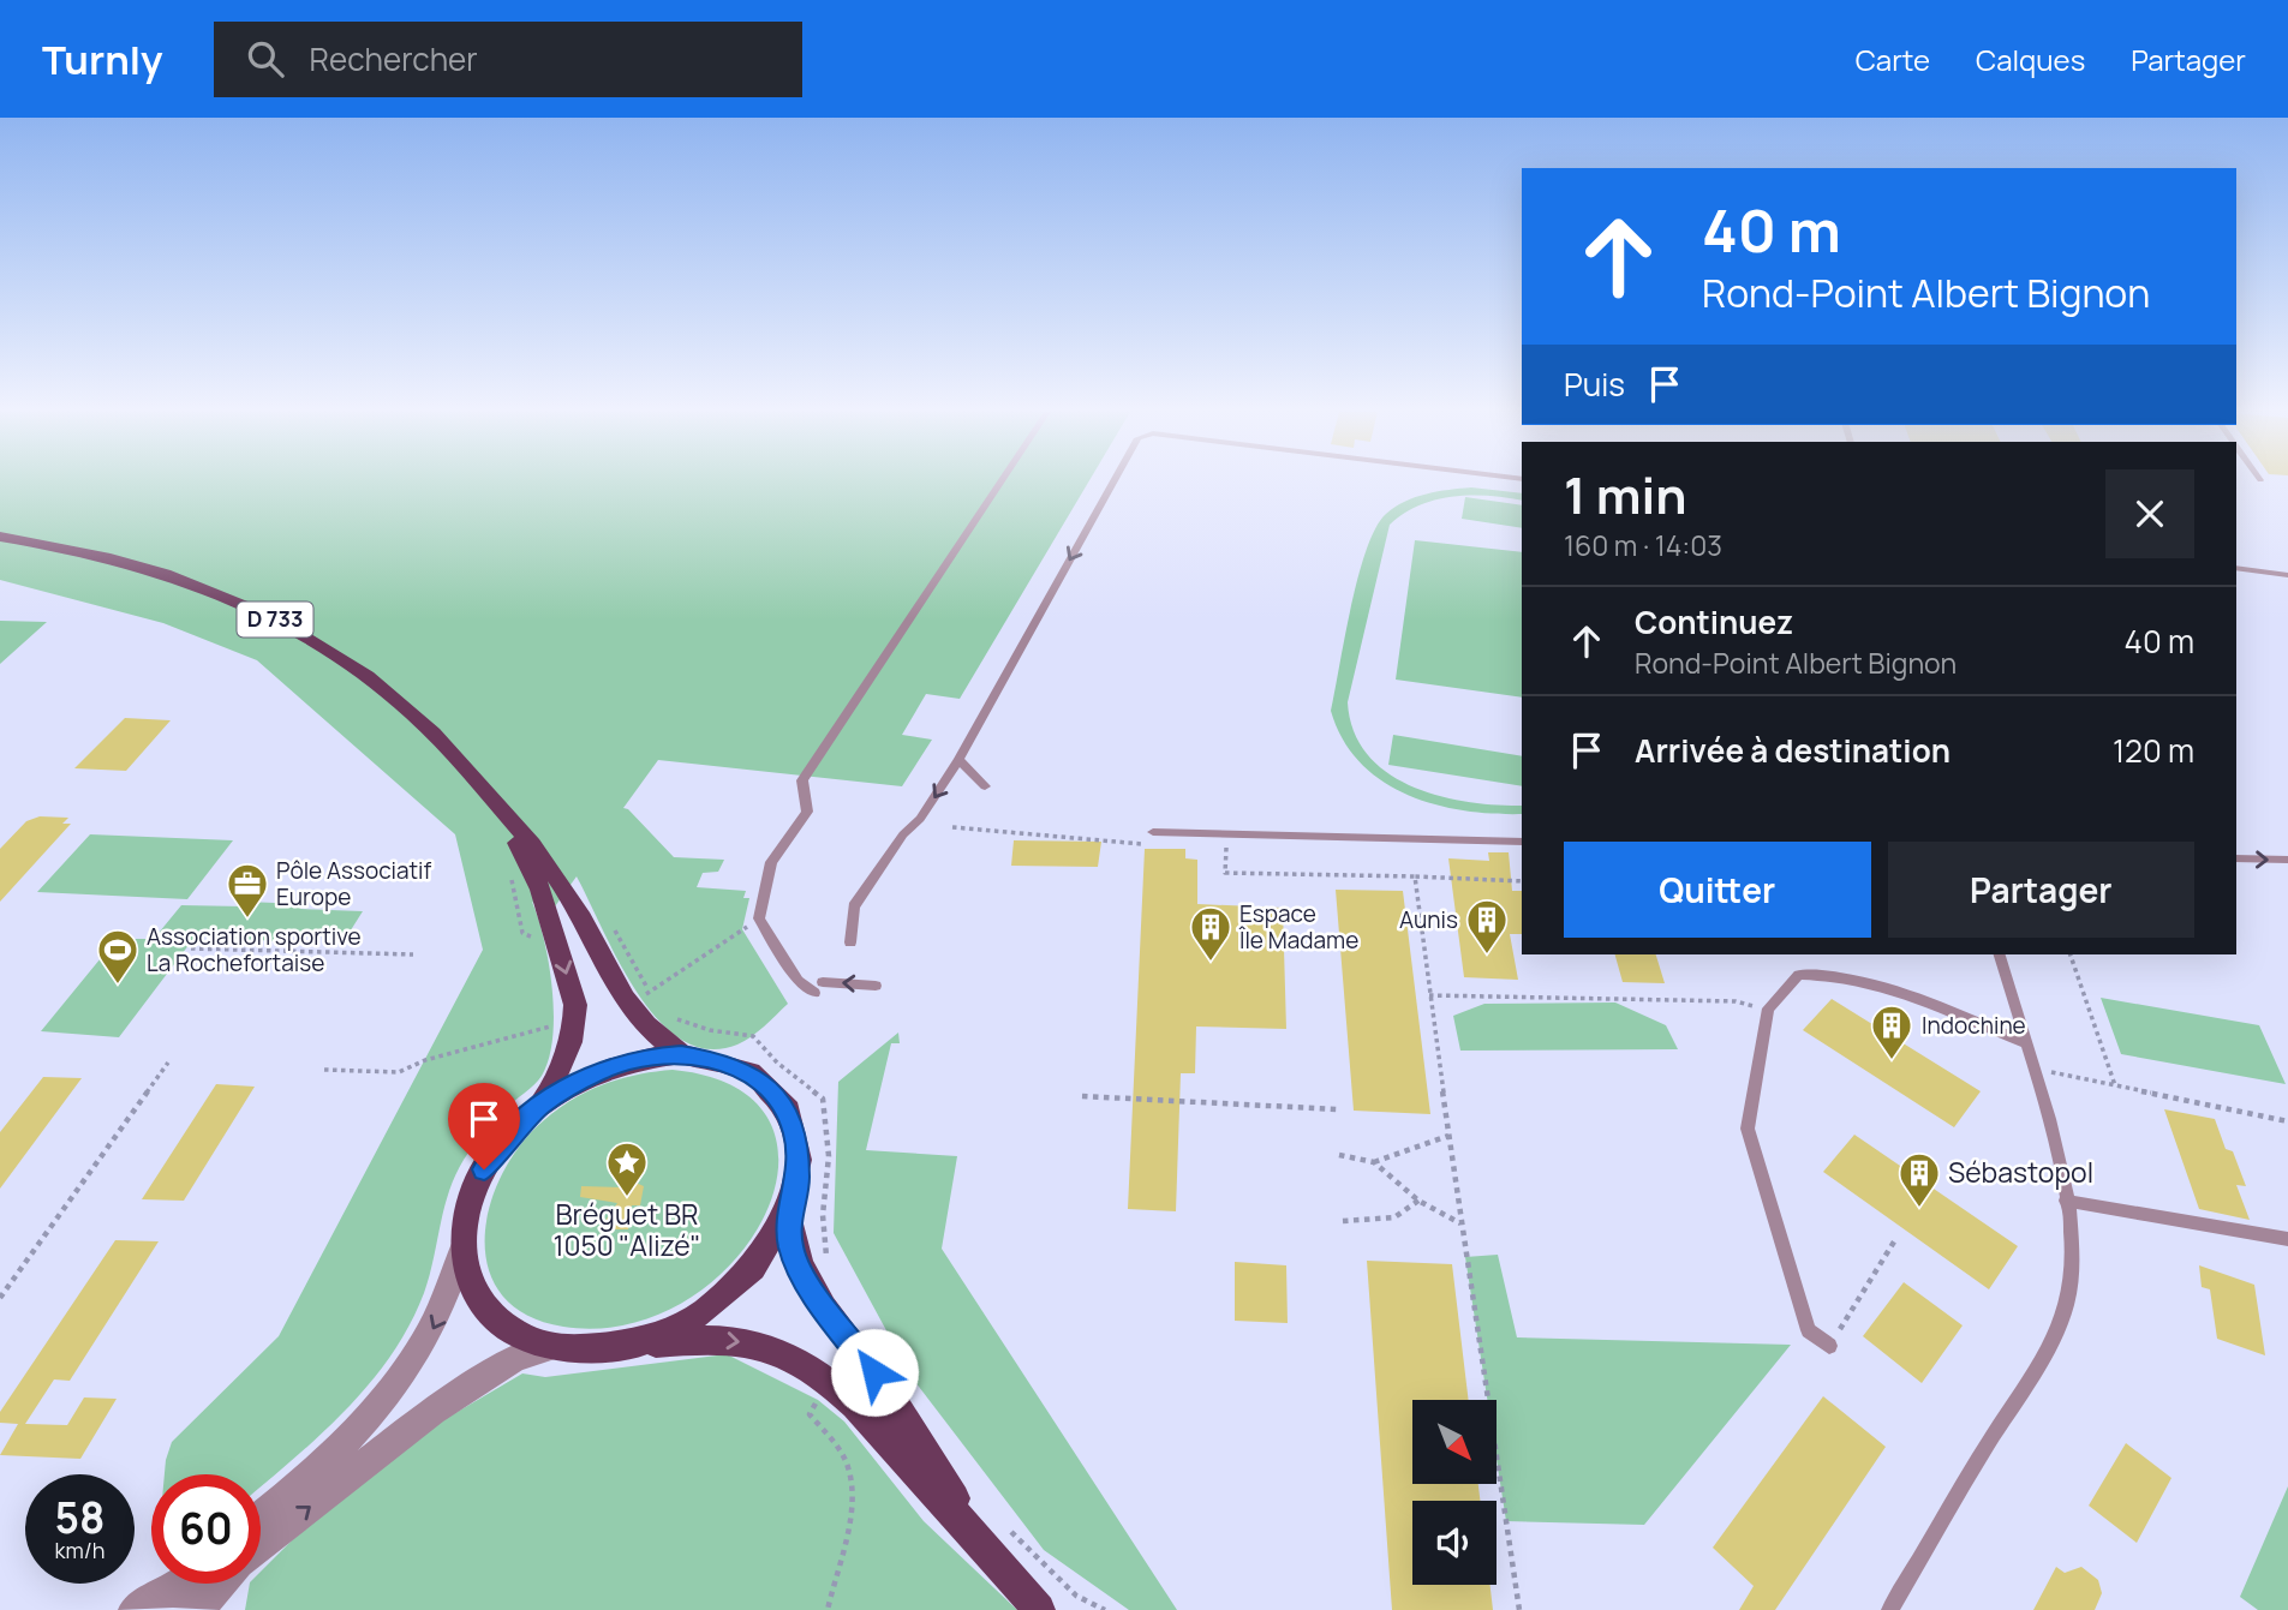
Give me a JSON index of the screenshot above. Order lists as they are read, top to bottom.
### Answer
{
  "streets": {
    "main road": ["D 733"]
  },
  "places": {
    "office": ["Pôle Associatif Europe"],
    "building": [
      "Aunis",
      "Espace Île Madame",
      "Indochine",
      "Sébastopol"
    ],
    "sports": ["Association sportive La Rochefortaise"],
    "place": ["Bréguet BR 1050 \"Alizé\""]
  },
  "north": "bottom right",
  "page": {
    "header": "Turnly",
    "search": "Rechercher",
    "nav": ["Carte", "Calques", "Partager"],
    "turn": ["40 m", "Rond-Point Albert Bignon"],
    "then": "Puis",
    "heading": ["1 min", "160 m · 14:03"],
    "list": [
      {
        "name": "Continuez",
        "note": "Rond-Point Albert Bignon",
        "value": "40 m"
      },
      {
        "name": "Arrivée à destination",
        "value": "120 m"
      }
    ],
    "buttons": ["Quitter", "Partager"],
    "speed": "58 km/h",
    "limit": "60"
  }
}
